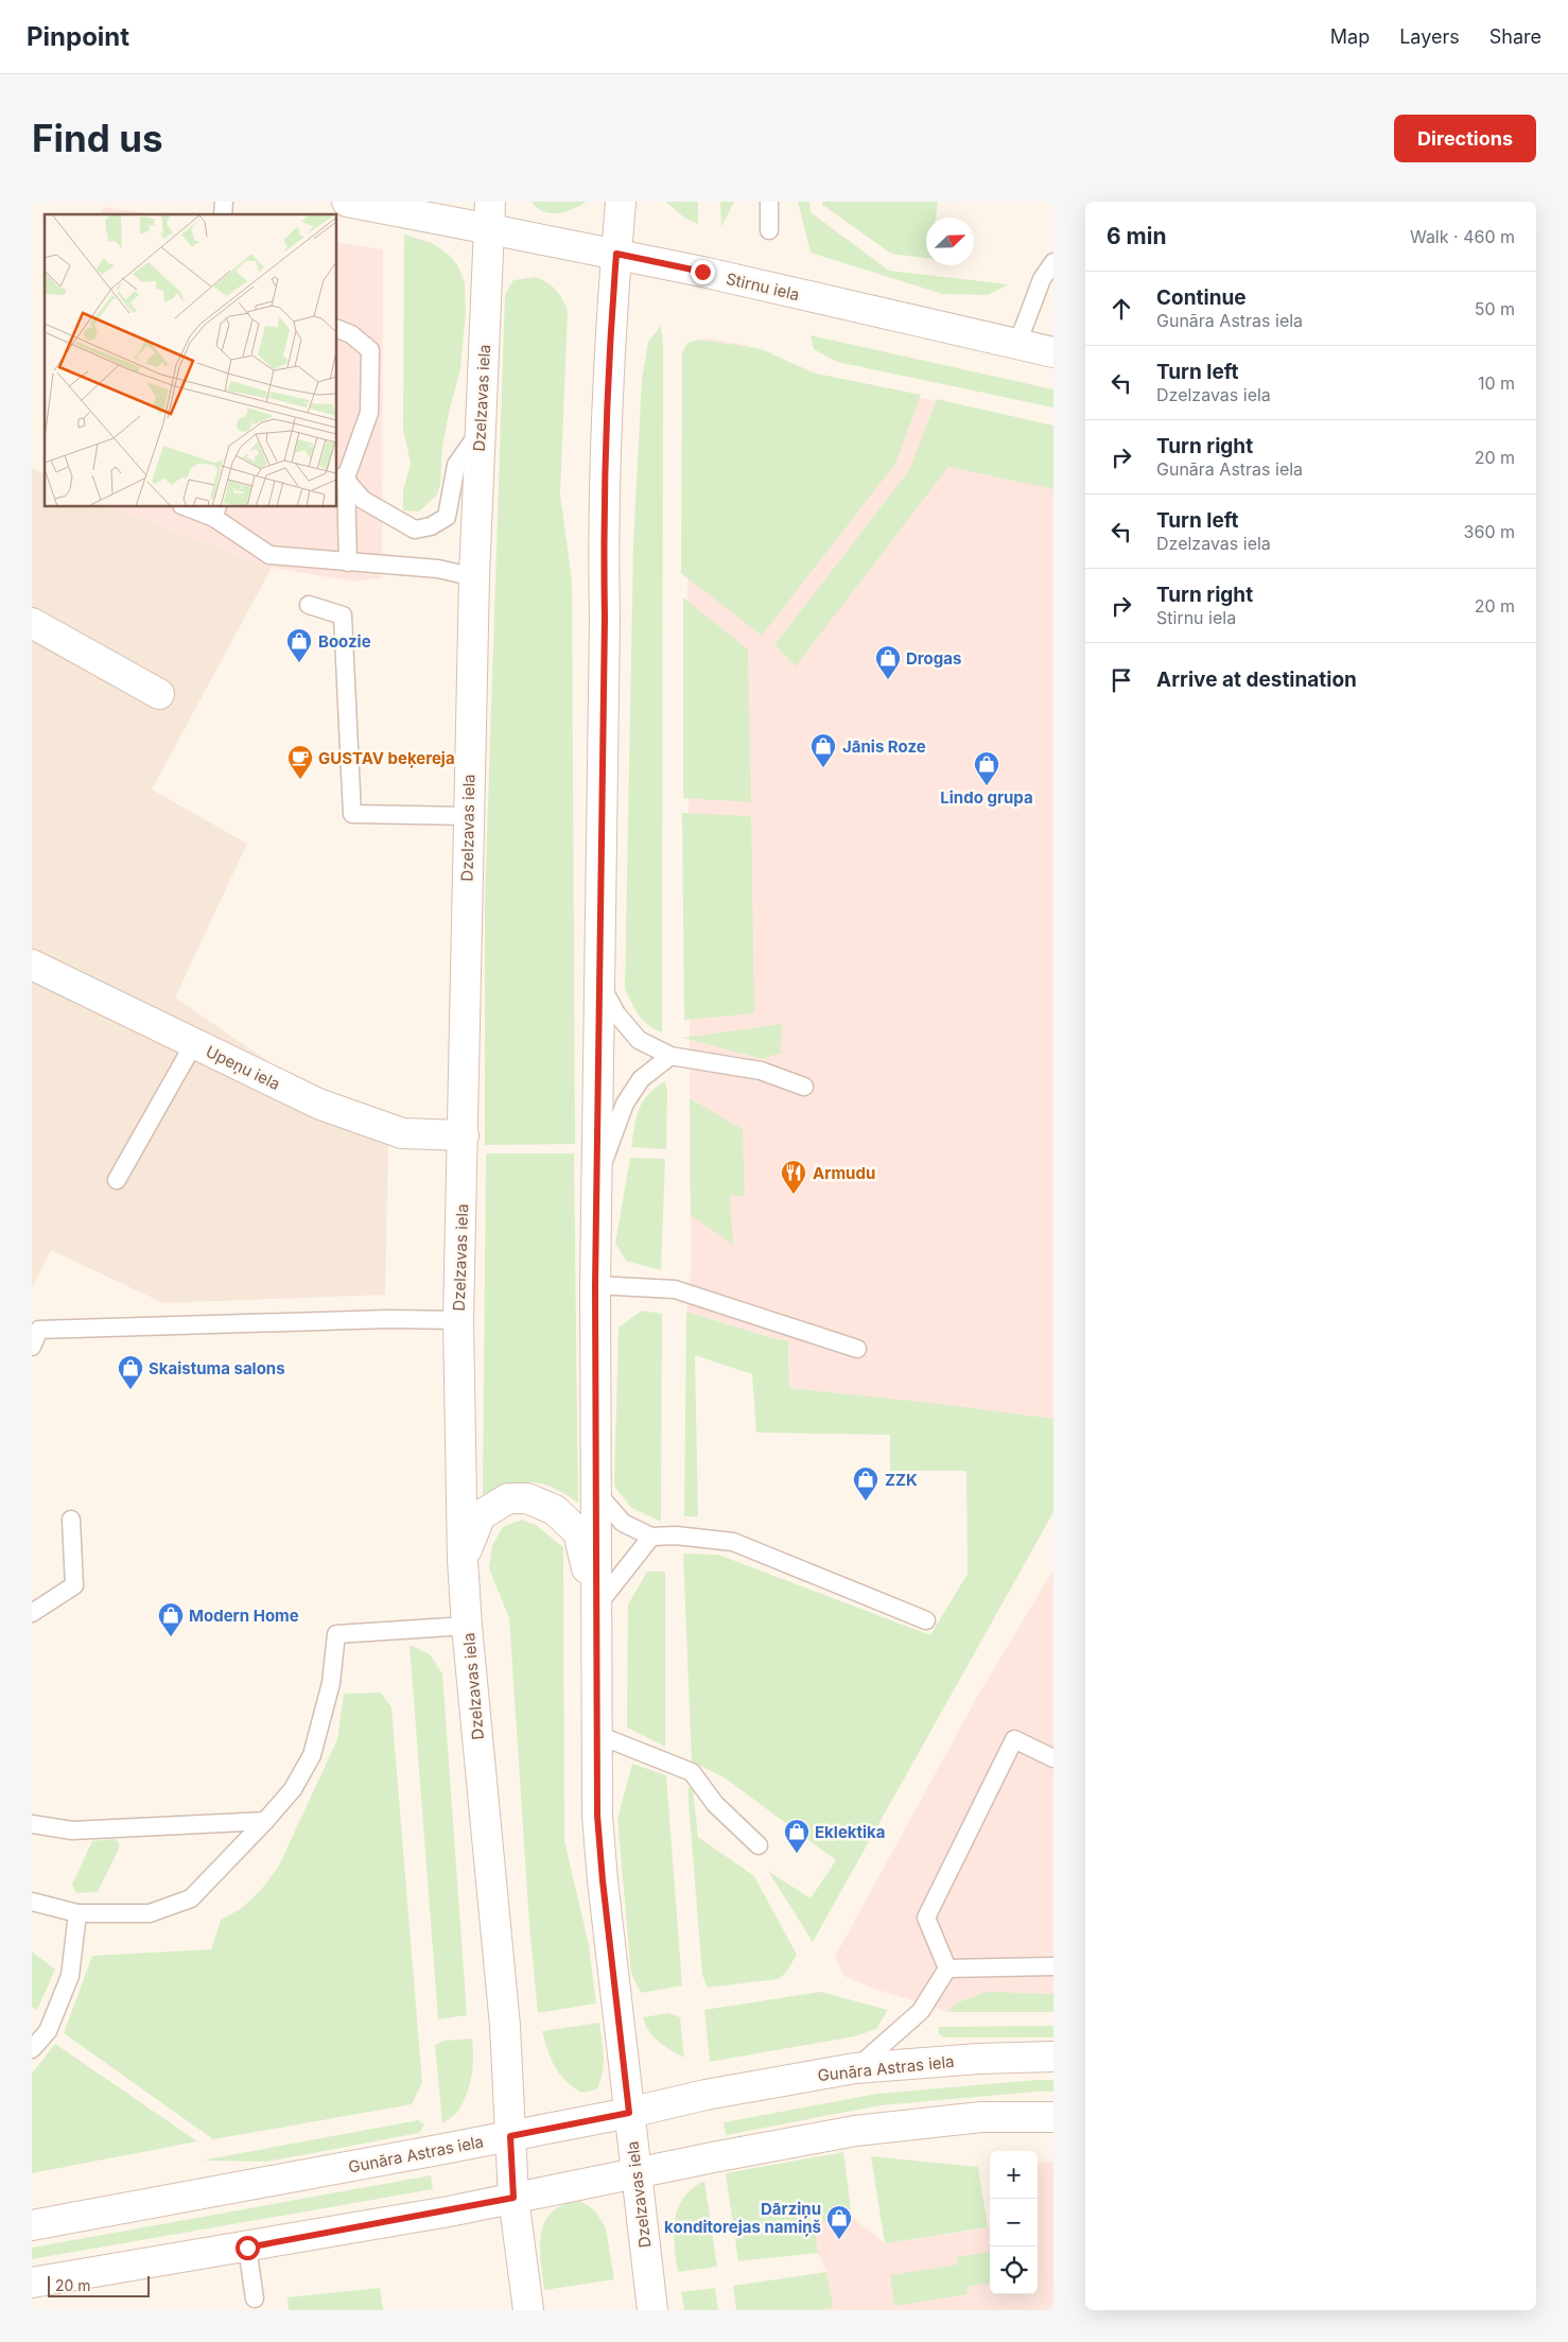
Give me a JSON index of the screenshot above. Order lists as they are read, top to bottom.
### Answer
{
  "streets": {
    "main road": [
      "Stirnu iela",
      "Dzelzavas iela",
      "Upeņu iela",
      "Gunāra Astras iela"
    ]
  },
  "crossings": [
    ["Stirnu iela", "Dzelzavas iela"],
    ["Dzelzavas iela", "Upeņu iela"],
    ["Dzelzavas iela", "Gunāra Astras iela"]
  ],
  "places": {
    "shop": [
      "Boozie",
      "Drogas",
      "Jānis Roze",
      "Lindo grupa",
      "Skaistuma salons",
      "ZZK",
      "Modern Home",
      "Eklektika",
      "Dārziņu konditorejas namiņš"
    ],
    "cafe": ["GUSTAV beķereja"],
    "restaurant": ["Armudu"]
  },
  "scale_bar": "20 m",
  "north": "top right",
  "page": {
    "header": "Pinpoint",
    "nav": ["Map", "Layers", "Share"],
    "buttons": "Directions",
    "title": "Find us",
    "heading": ["6 min", "Walk · 460 m"],
    "list": [
      ["Continue", "Gunāra Astras iela", "50 m"],
      ["Turn left", "Dzelzavas iela", "10 m"],
      ["Turn right", "Gunāra Astras iela", "20 m"],
      ["Turn left", "Dzelzavas iela", "360 m"],
      ["Turn right", "Stirnu iela", "20 m"],
      "Arrive at destination"
    ],
    "map_buttons": ["+", "−"],
    "scale": "20 m"
  }
}
